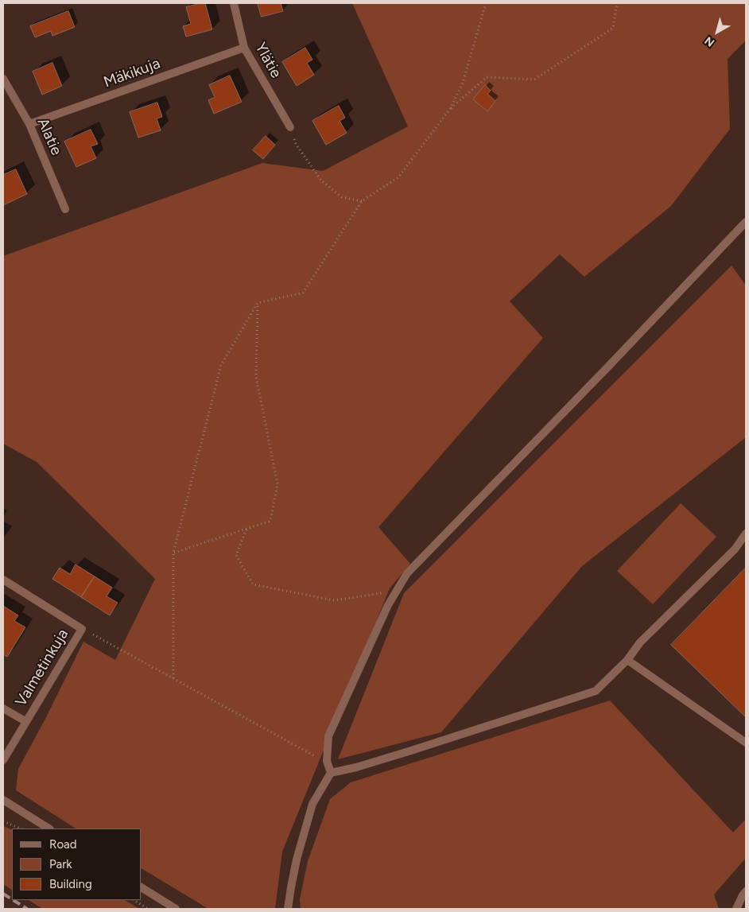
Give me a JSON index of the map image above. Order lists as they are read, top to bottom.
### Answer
{
  "streets": {
    "street": [
      "Ylätie",
      "Mäkikuja",
      "Alatie",
      "Valmetinkuja"
    ]
  },
  "crossings": [
    ["Ylätie", "Mäkikuja"],
    ["Mäkikuja", "Alatie"]
  ],
  "legend": ["Road", "Park", "Building"],
  "north": "bottom left"
}
